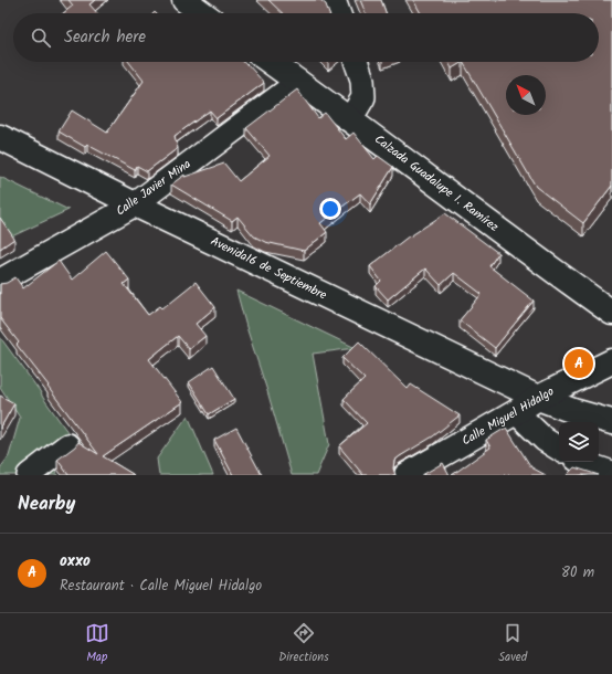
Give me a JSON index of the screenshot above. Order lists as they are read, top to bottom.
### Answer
{
  "streets": {
    "main road": ["Calzada Guadalupe I. Ramírez", "Avenida16 de Septiembre", "Calle Miguel Hidalgo"],
    "street": ["Calle Javier Mina"]
  },
  "crossings": [
    ["Calzada Guadalupe I. Ramírez", "Calle Javier Mina"],
    ["Calle Javier Mina", "Avenida16 de Septiembre"],
    ["Avenida16 de Septiembre", "Calle Miguel Hidalgo"]
  ],
  "north": "top left",
  "page": {
    "search": "Search here",
    "pins": "A",
    "heading": "Nearby",
    "list": [
      {
        "mark": "A",
        "name": "oxxo",
        "note": "Restaurant · Calle Miguel Hidalgo",
        "value": "80 m"
      }
    ],
    "nav": ["Map", "Directions", "Saved"]
  }
}
